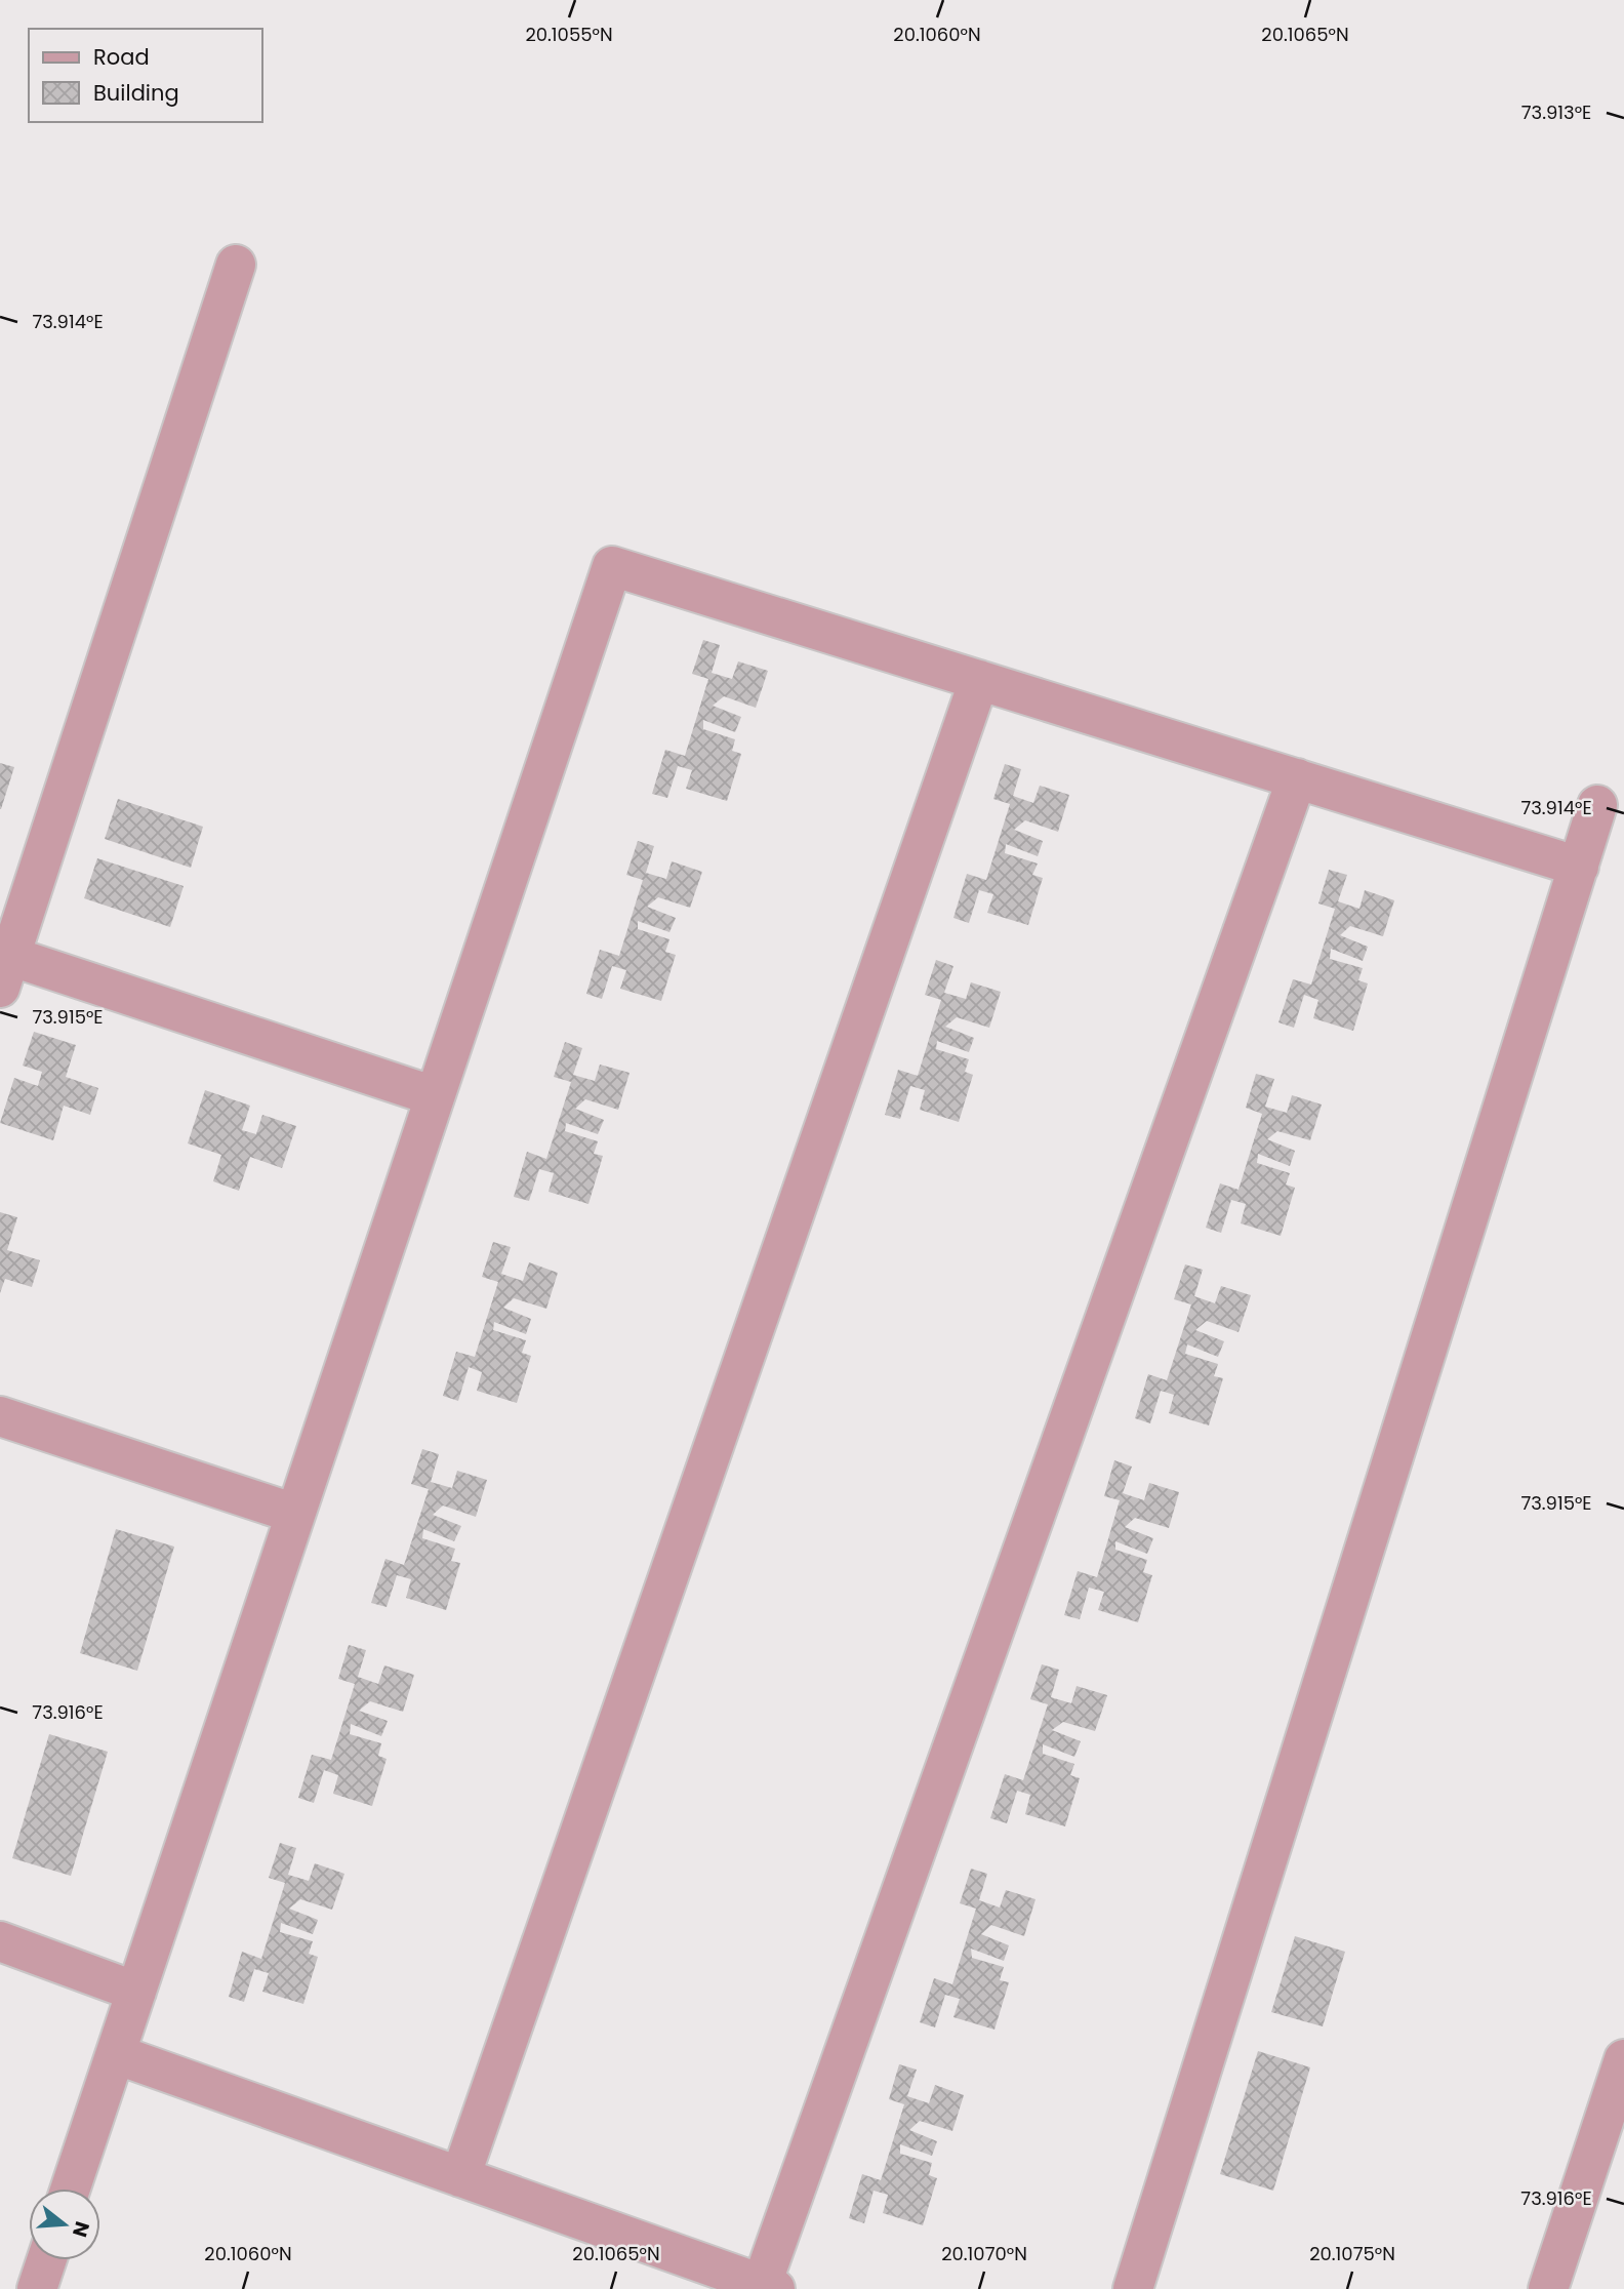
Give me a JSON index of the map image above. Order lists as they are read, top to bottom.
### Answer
{
  "legend": ["Road", "Building"],
  "north": "right",
  "coordinates": [
    "20.1055°N",
    "20.1060°N",
    "20.1065°N",
    "73.913°E",
    "73.914°E",
    "73.915°E",
    "73.916°E",
    "20.1070°N",
    "20.1075°N"
  ]
}
